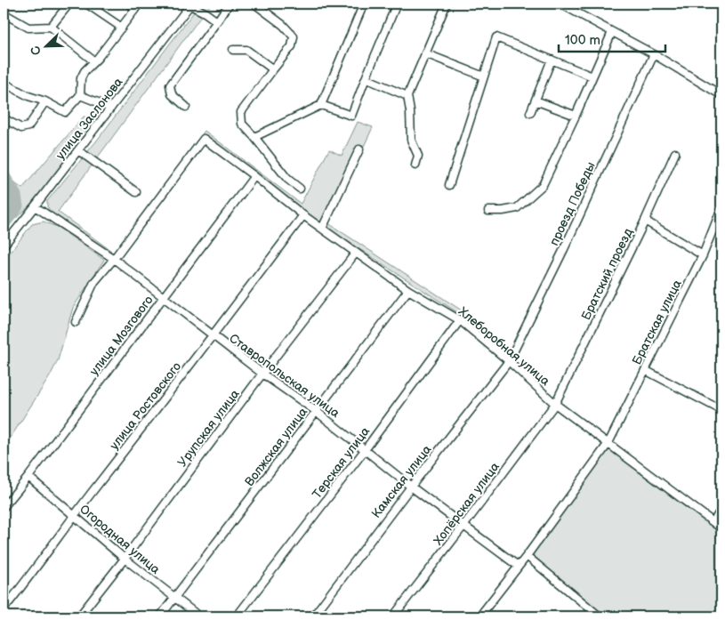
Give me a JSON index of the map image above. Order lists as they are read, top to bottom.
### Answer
{
  "streets": {
    "street": [
      "улица Заслонова",
      "проезд Победы",
      "Братский проезд",
      "Братская улица",
      "улица Мозгового",
      "Хлеборобная улица",
      "Ставропольская улица",
      "улица Ростовского",
      "Урупская улица",
      "Волжская улица",
      "Терская улица",
      "Камская улица",
      "Хопёрская улица",
      "Огородная улица"
    ]
  },
  "crossings": [
    ["улица Заслонова", "Ставропольская улица"],
    ["проезд Победы", "Хлеборобная улица"],
    ["проезд Победы", "Камская улица"],
    ["Братский проезд", "Хлеборобная улица"],
    ["Братский проезд", "Хопёрская улица"],
    ["Братская улица", "Хлеборобная улица"],
    ["Братская улица", "Ставропольская улица"],
    ["улица Мозгового", "Хлеборобная улица"],
    ["улица Мозгового", "Ставропольская улица"],
    ["улица Мозгового", "Огородная улица"],
    ["Хлеборобная улица", "Ставропольская улица"],
    ["Хлеборобная улица", "улица Ростовского"],
    ["Хлеборобная улица", "Урупская улица"],
    ["Хлеборобная улица", "Волжская улица"],
    ["Хлеборобная улица", "Терская улица"],
    ["Хлеборобная улица", "Камская улица"],
    ["Хлеборобная улица", "Хопёрская улица"],
    ["Ставропольская улица", "улица Ростовского"],
    ["Ставропольская улица", "Урупская улица"],
    ["Ставропольская улица", "Волжская улица"],
    ["Ставропольская улица", "Терская улица"],
    ["Ставропольская улица", "Камская улица"],
    ["Ставропольская улица", "Хопёрская улица"],
    ["улица Ростовского", "Огородная улица"],
    ["Урупская улица", "Огородная улица"],
    ["Волжская улица", "Огородная улица"]
  ],
  "scale_bar": "100 m",
  "north": "bottom left"
}
